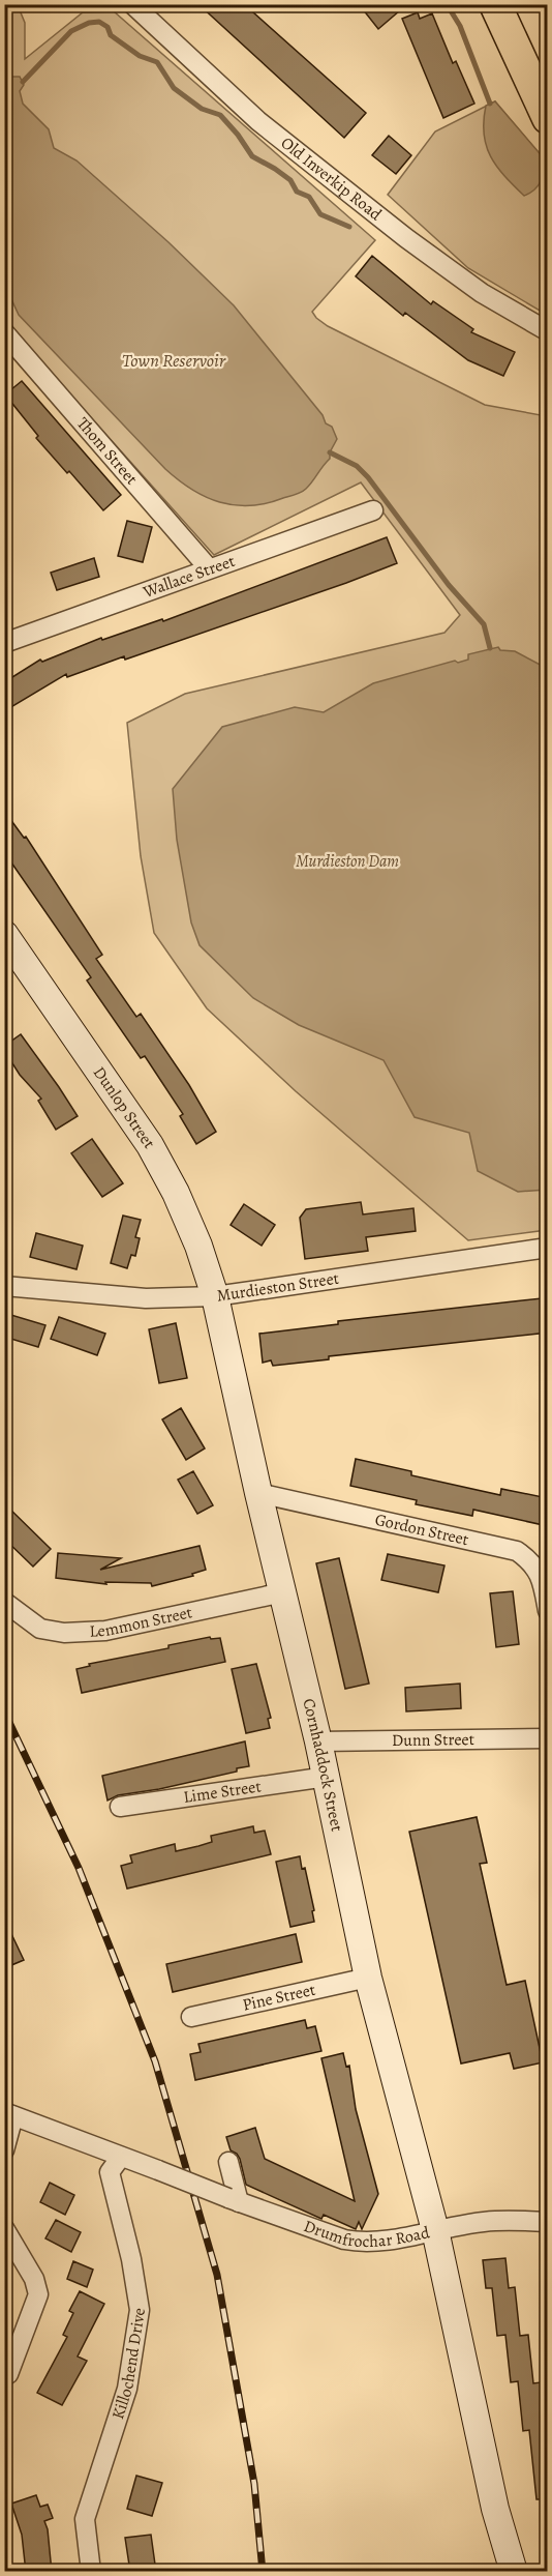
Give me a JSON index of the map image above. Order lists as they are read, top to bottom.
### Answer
{
  "streets": {
    "main road": ["Dunlop Street", "Cornhaddock Street", "Drumfrochar Road"],
    "street": [
      "Old Inverkip Road",
      "Thom Street",
      "Wallace Street",
      "Murdieston Street",
      "Gordon Street",
      "Lemmon Street",
      "Dunn Street",
      "Lime Street",
      "Pine Street",
      "Killochend Drive"
    ]
  },
  "crossings": [
    ["Thom Street", "Wallace Street"],
    ["Dunlop Street", "Murdieston Street"],
    ["Dunlop Street", "Cornhaddock Street"],
    ["Murdieston Street", "Cornhaddock Street"],
    ["Gordon Street", "Cornhaddock Street"],
    ["Lemmon Street", "Cornhaddock Street"],
    ["Dunn Street", "Cornhaddock Street"],
    ["Cornhaddock Street", "Lime Street"],
    ["Cornhaddock Street", "Pine Street"],
    ["Cornhaddock Street", "Drumfrochar Road"],
    ["Drumfrochar Road", "Killochend Drive"]
  ],
  "water": ["Town Reservoir"],
  "parks": ["Murdieston Dam"]
}
